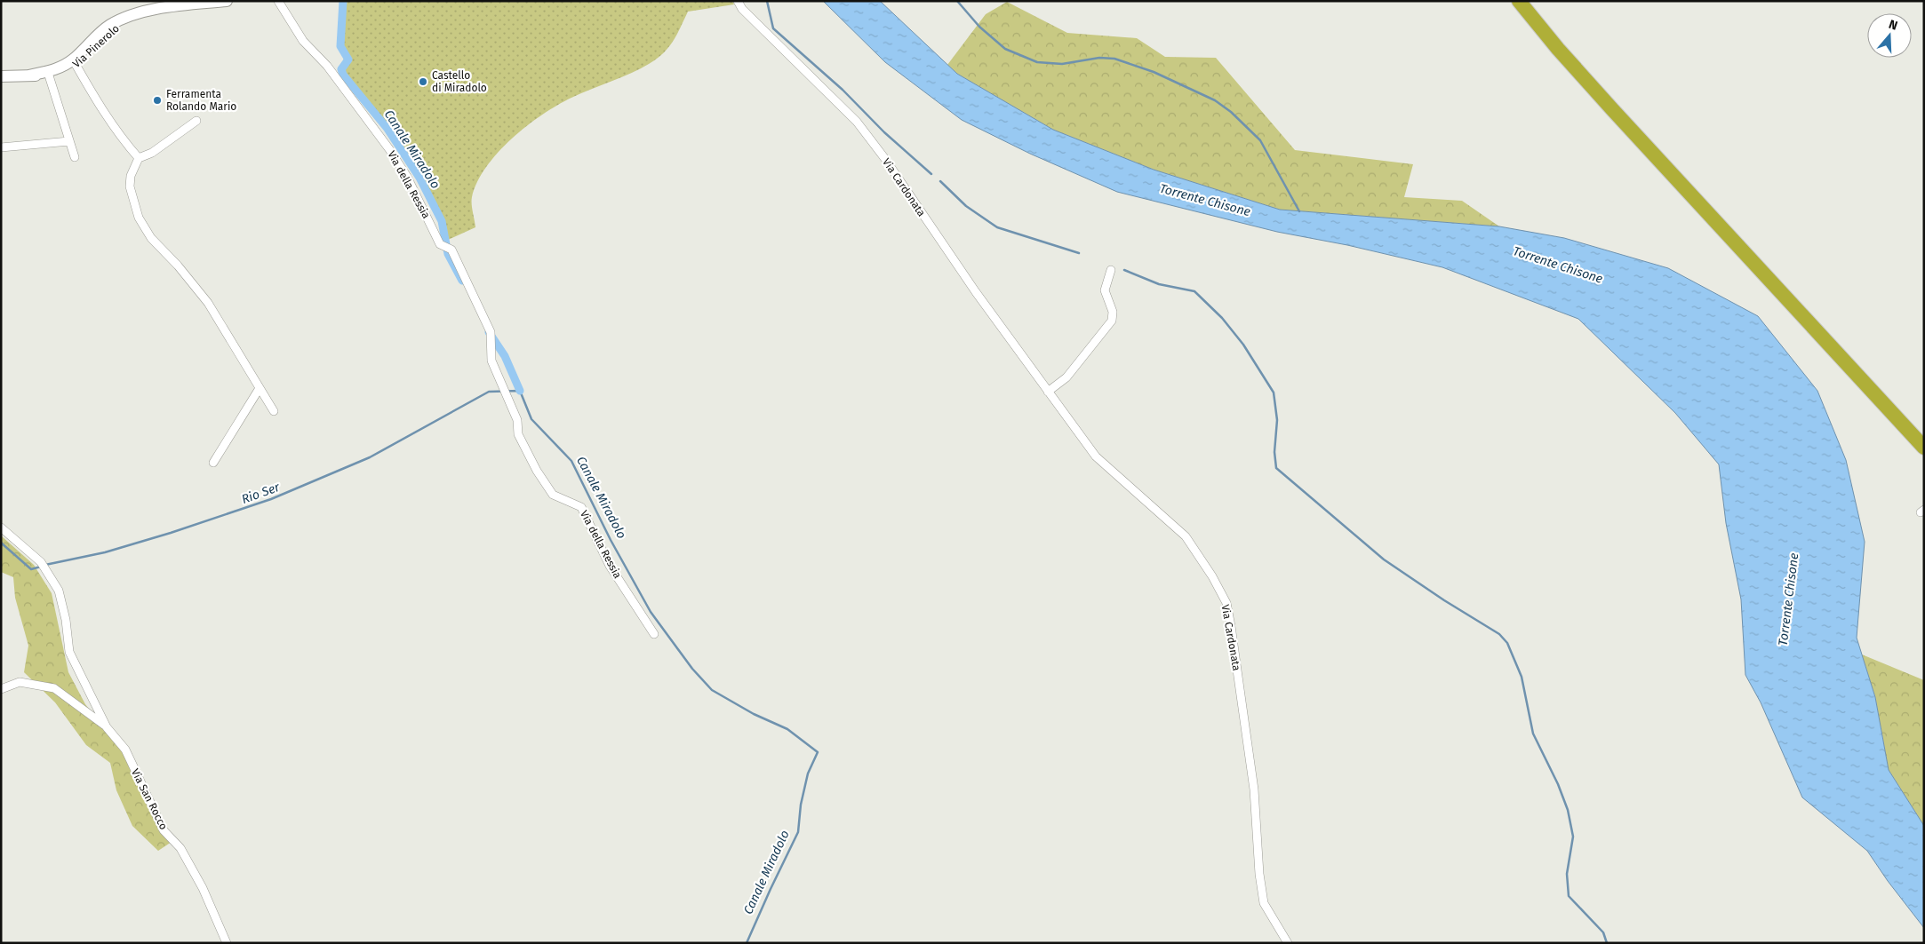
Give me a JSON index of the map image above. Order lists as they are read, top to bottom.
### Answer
{
  "streets": {
    "street": [
      "Via Pinerolo",
      "Via della Ressia",
      "Via Cardonata",
      "Via San Rocco"
    ]
  },
  "water": ["Canale Miradolo", "Torrente Chisone", "Rio Ser"],
  "places": ["Castello di Miradolo", "Ferramenta Rolando Mario"],
  "north": "top"
}
